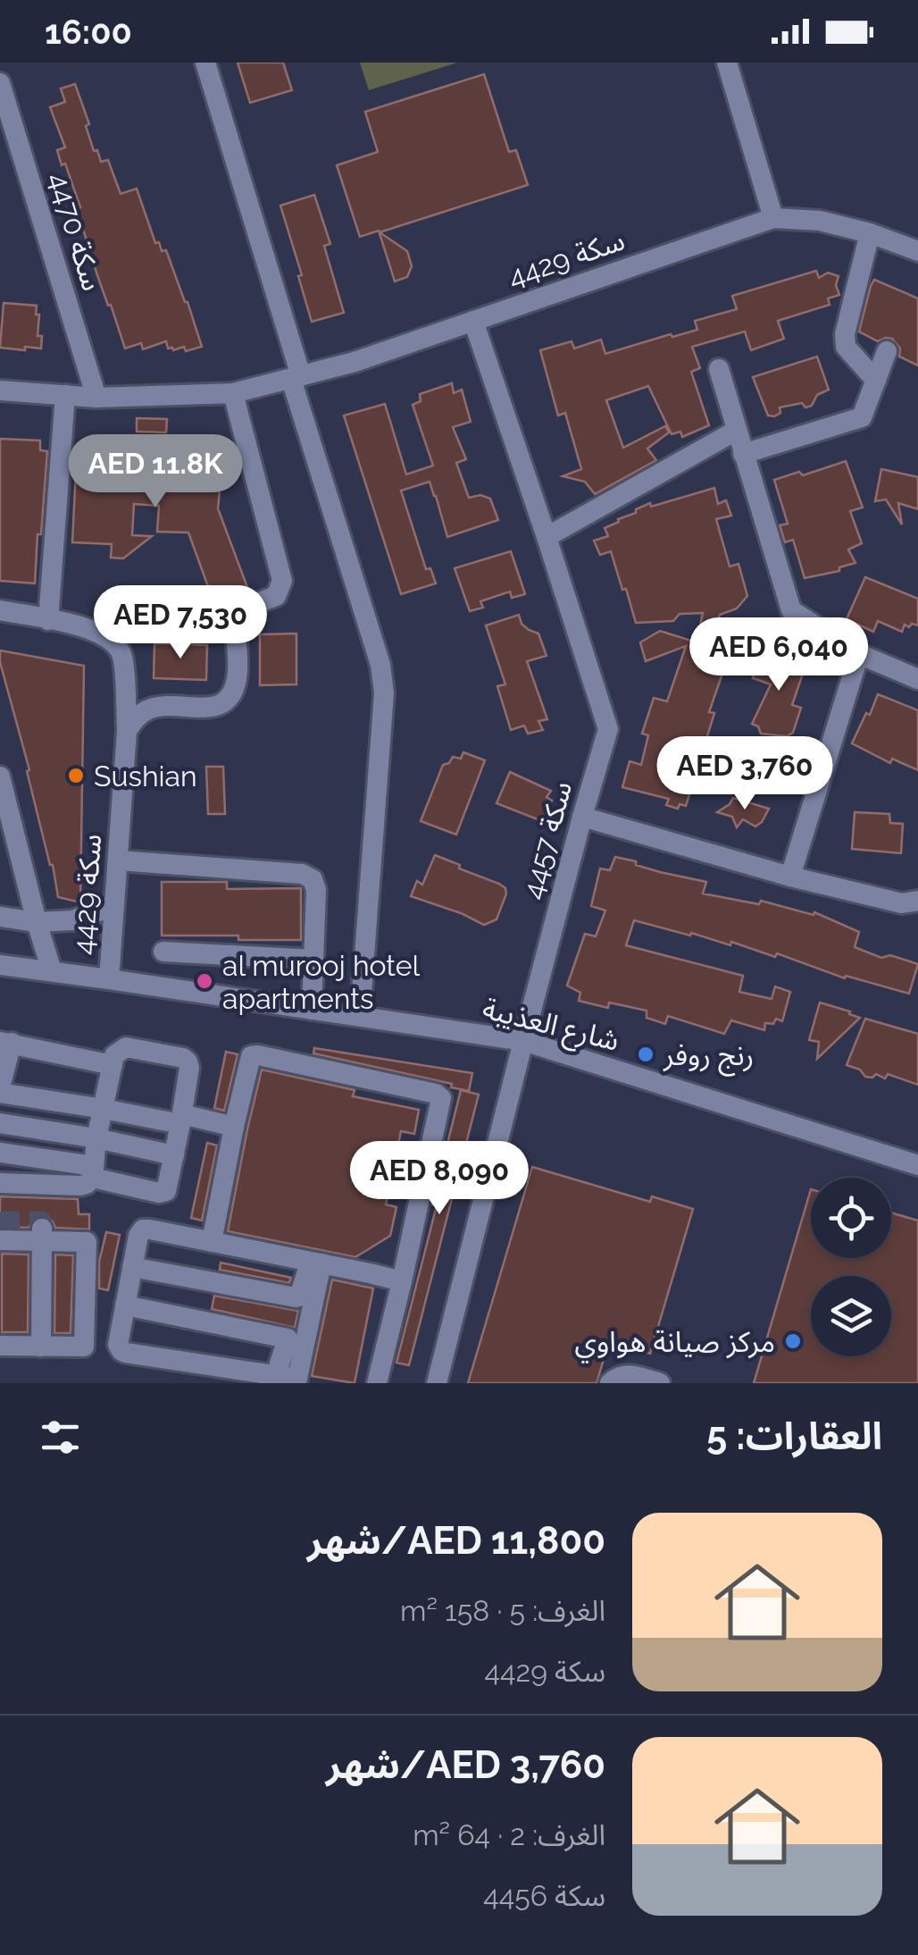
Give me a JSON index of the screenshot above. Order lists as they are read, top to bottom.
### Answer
{
  "streets": {
    "street": [
      "سكة 4470",
      "سكة 4429",
      "سكة 4457",
      "شارع العذيبة"
    ]
  },
  "crossings": [
    ["سكة 4470", "سكة 4429"],
    ["سكة 4429", "سكة 4457"],
    ["سكة 4429", "شارع العذيبة"],
    ["سكة 4457", "شارع العذيبة"]
  ],
  "places": [
    "Sushian",
    "al murooj hotel apartments",
    "رنج روفر",
    "مركز صيانة هواوي"
  ],
  "page": {
    "status": "16:00",
    "price": [
      "AED 11.8K",
      "AED 7,530",
      "AED 6,040",
      "AED 3,760",
      "AED 8,090"
    ],
    "heading": "العقارات: 5",
    "list": [
      {
        "name": "AED 11,800/شهر",
        "note": "الغرف: 5 · 158 m² · سكة 4429"
      },
      {
        "name": "AED 3,760/شهر",
        "note": "الغرف: 2 · 64 m² · سكة 4456"
      }
    ]
  }
}
